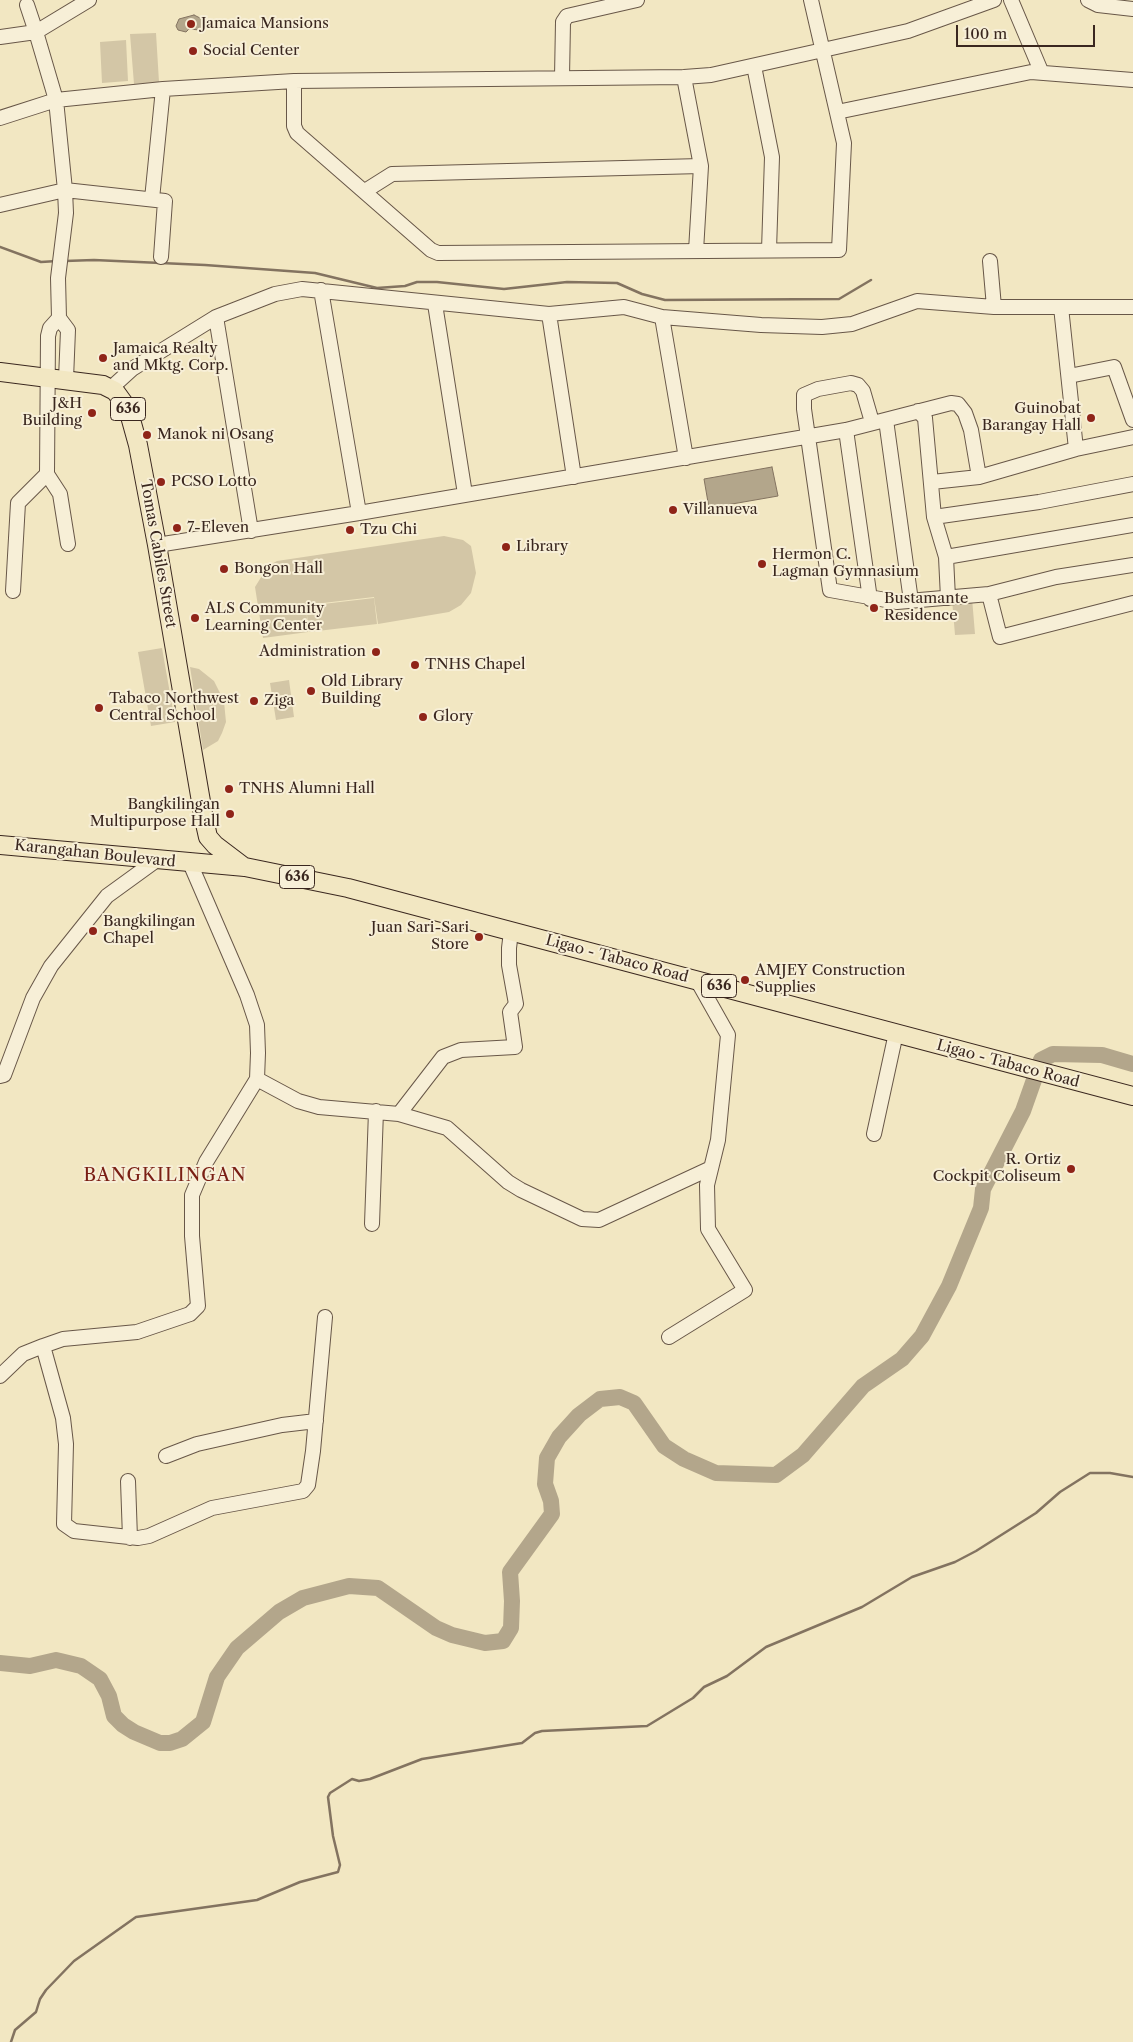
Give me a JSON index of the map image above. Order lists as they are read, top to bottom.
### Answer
{
  "streets": {
    "main road": [
      "636",
      "Tomas Cabiles Street",
      "Karangahan Boulevard",
      "Ligao - Tabaco Road"
    ]
  },
  "crossings": [
    ["636", "Tomas Cabiles Street"],
    ["Tomas Cabiles Street", "Ligao - Tabaco Road"],
    ["Karangahan Boulevard", "Ligao - Tabaco Road"]
  ],
  "districts": ["BANGKILINGAN"],
  "places": [
    "Jamaica Mansions",
    "Social Center",
    "Jamaica Realty and Mktg. Corp.",
    "J&H Building",
    "Guinobat Barangay Hall",
    "Manok ni Osang",
    "PCSO Lotto",
    "Villanueva",
    "7-Eleven",
    "Tzu Chi",
    "Library",
    "Hermon C. Lagman Gymnasium",
    "Bongon Hall",
    "Bustamante Residence",
    "ALS Community Learning Center",
    "Administration",
    "TNHS Chapel",
    "Old Library Building",
    "Ziga",
    "Tabaco Northwest Central School",
    "Glory",
    "TNHS Alumni Hall",
    "Bangkilingan Multipurpose Hall",
    "Bangkilingan Chapel",
    "Juan Sari-Sari Store",
    "AMJEY Construction Supplies",
    "R. Ortiz Cockpit Coliseum"
  ],
  "scale_bar": "100 m"
}
